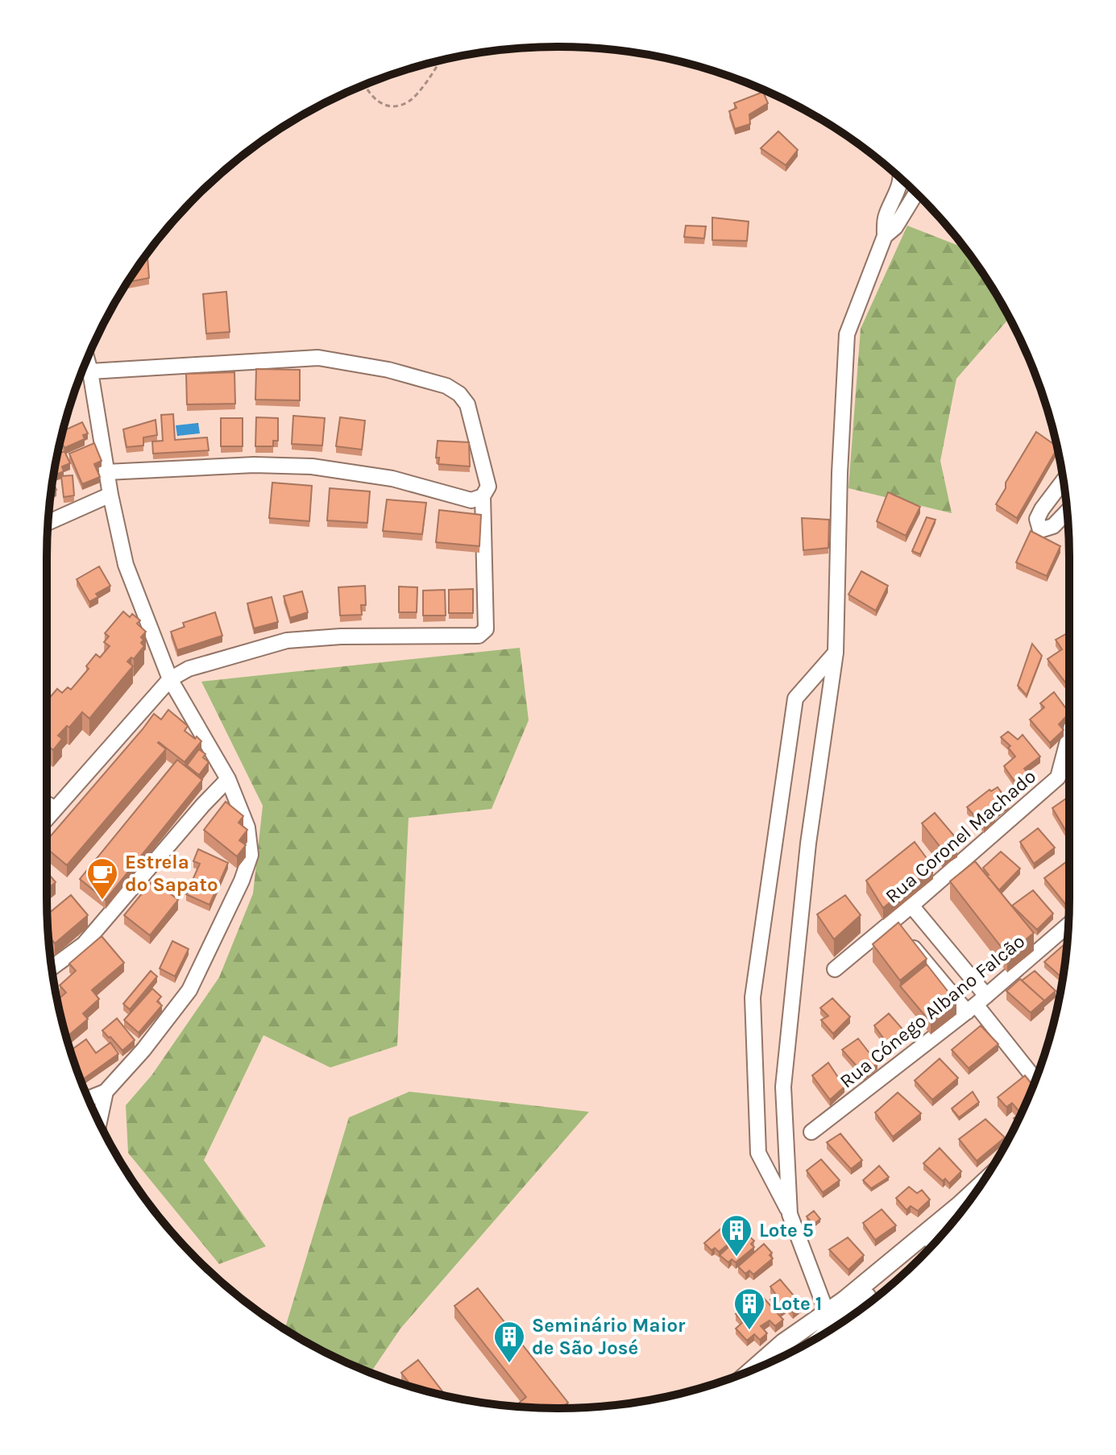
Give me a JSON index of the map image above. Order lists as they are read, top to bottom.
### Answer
{
  "streets": {
    "street": ["Rua Coronel Machado", "Rua Cónego Albano Falcão"]
  },
  "places": {
    "cafe": ["Estrela do Sapato"],
    "building": ["Lote 5", "Lote 1", "Seminário Maior de São José"]
  }
}
